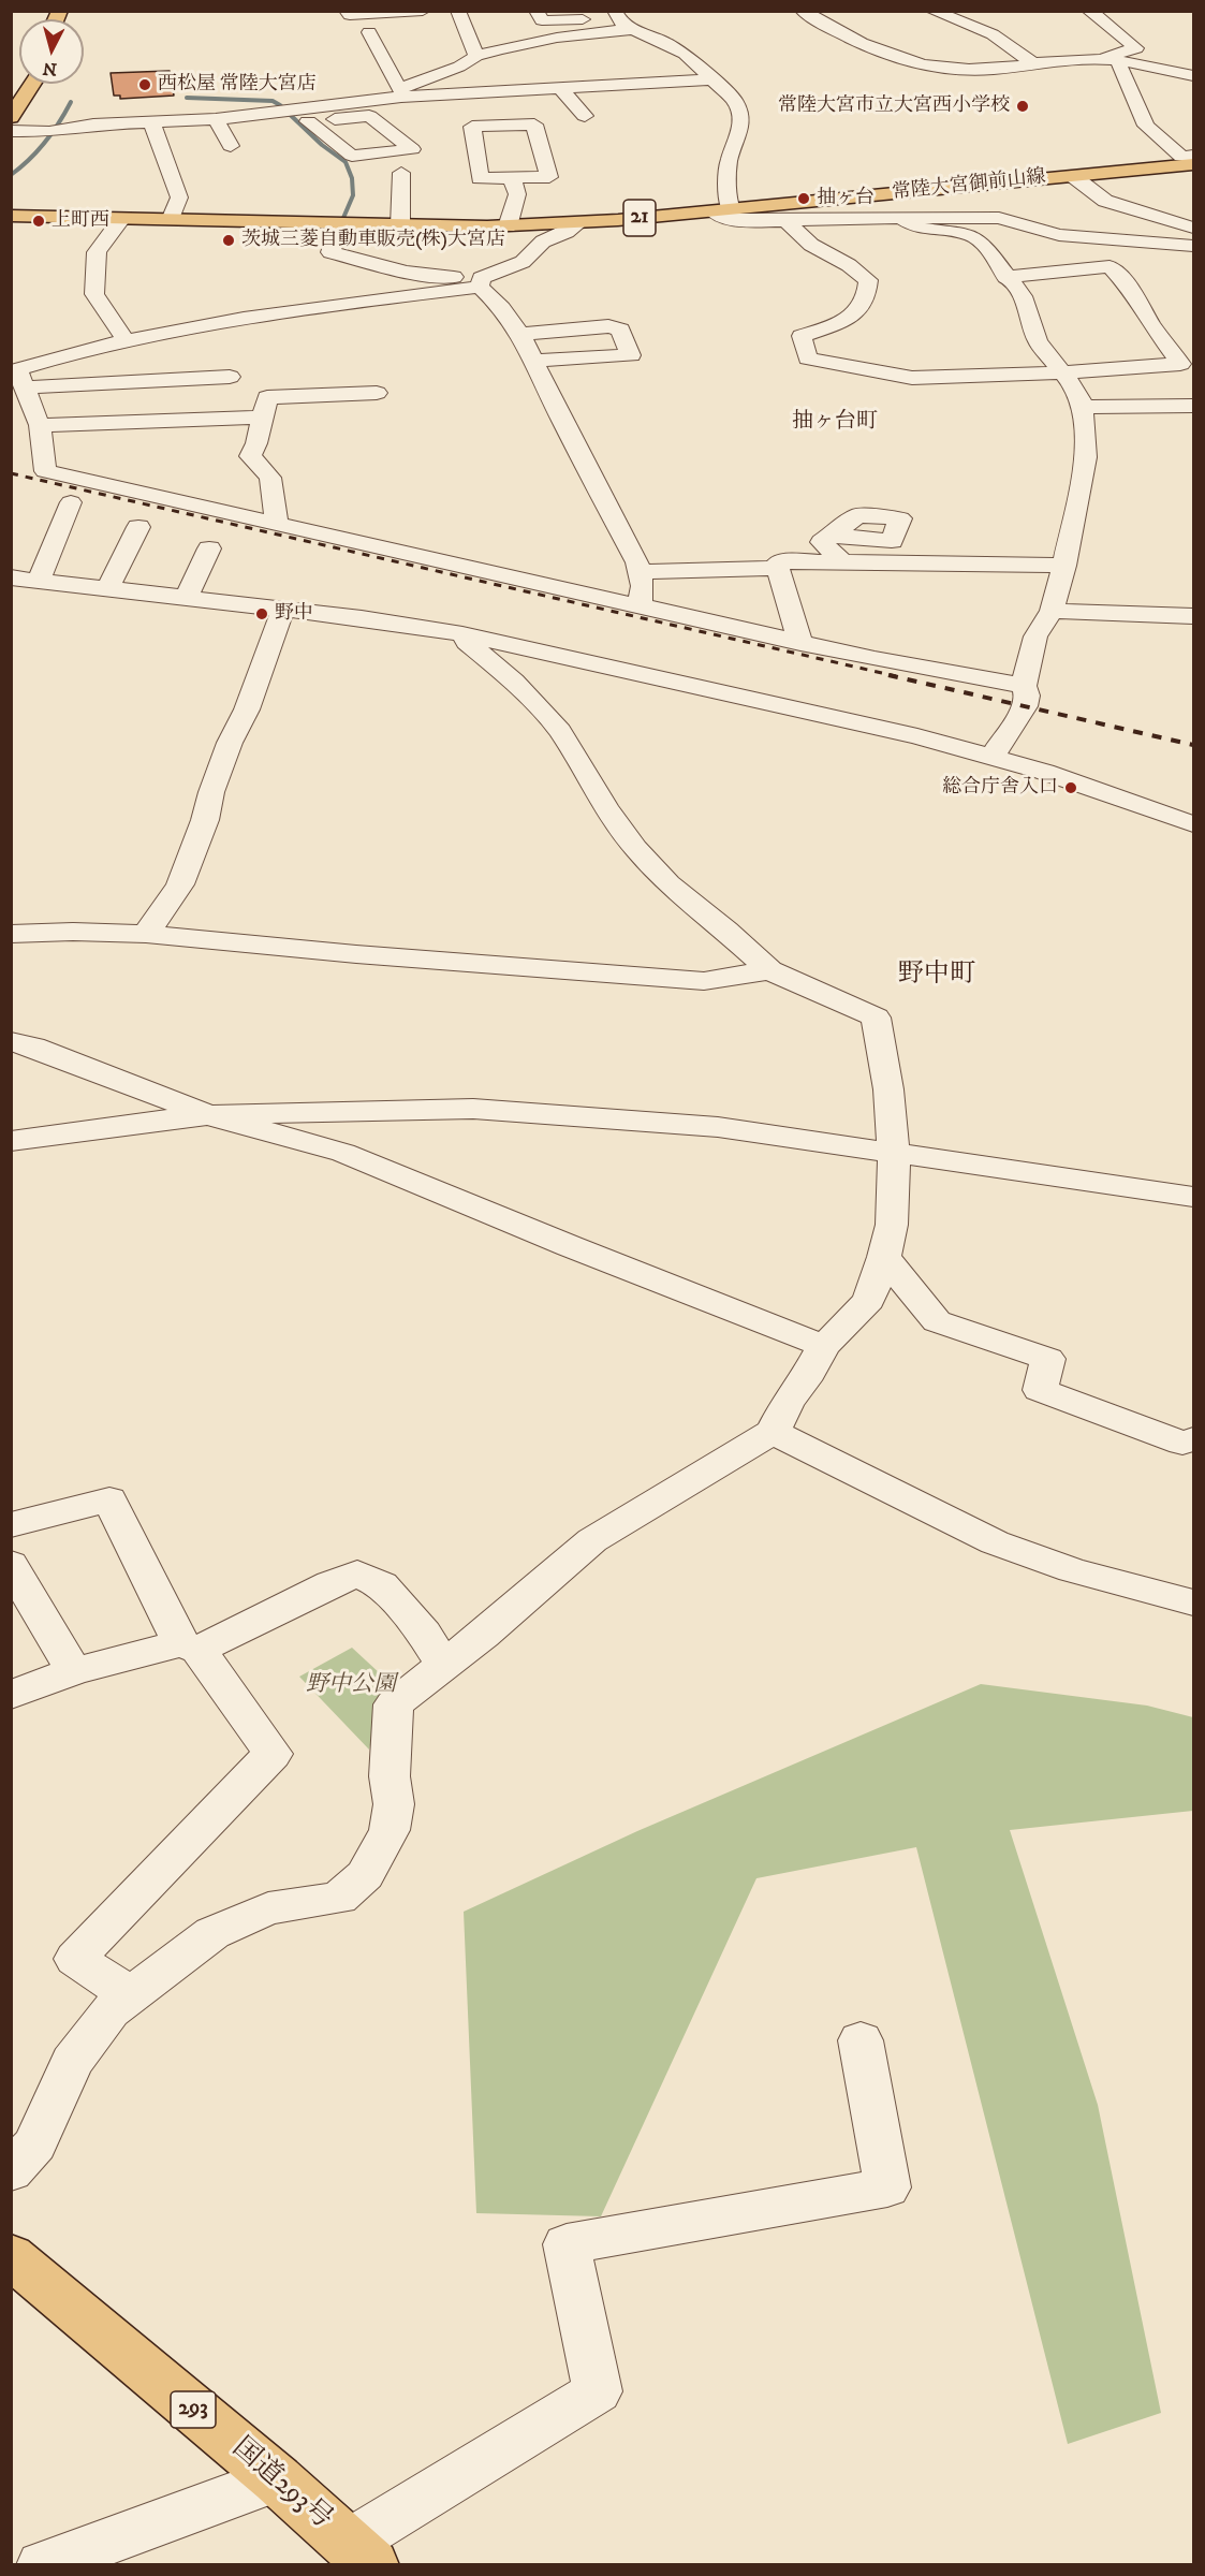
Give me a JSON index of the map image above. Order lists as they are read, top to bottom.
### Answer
{
  "streets": {
    "main road": [
      "常陸大宮御前山線",
      "21",
      "293",
      "国道293号"
    ]
  },
  "districts": ["抽ヶ台町", "野中町"],
  "parks": ["野中公園"],
  "places": [
    "西松屋 常陸大宮店",
    "常陸大宮市立大宮西小学校",
    "抽ヶ台",
    "上町西",
    "茨城三菱自動車販売(株)大宮店",
    "野中",
    "総合庁舎入口"
  ],
  "north": "bottom"
}
